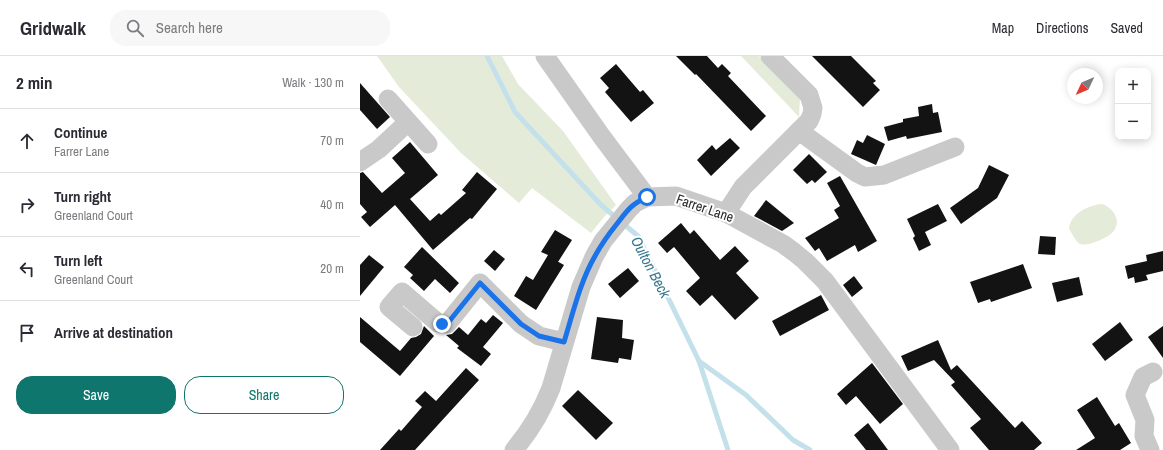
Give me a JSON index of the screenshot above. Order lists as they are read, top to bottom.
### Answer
{
  "streets": {
    "street": ["Farrer Lane"]
  },
  "water": ["Oulton Beck"],
  "north": "bottom left",
  "page": {
    "header": "Gridwalk",
    "search": "Search here",
    "nav": ["Map", "Directions", "Saved"],
    "heading": ["2 min", "Walk · 130 m"],
    "map_buttons": ["+", "−"],
    "list": [
      ["Continue", "Farrer Lane", "70 m"],
      ["Turn right", "Greenland Court", "40 m"],
      ["Turn left", "Greenland Court", "20 m"],
      "Arrive at destination"
    ],
    "buttons": ["Save", "Share"]
  }
}
